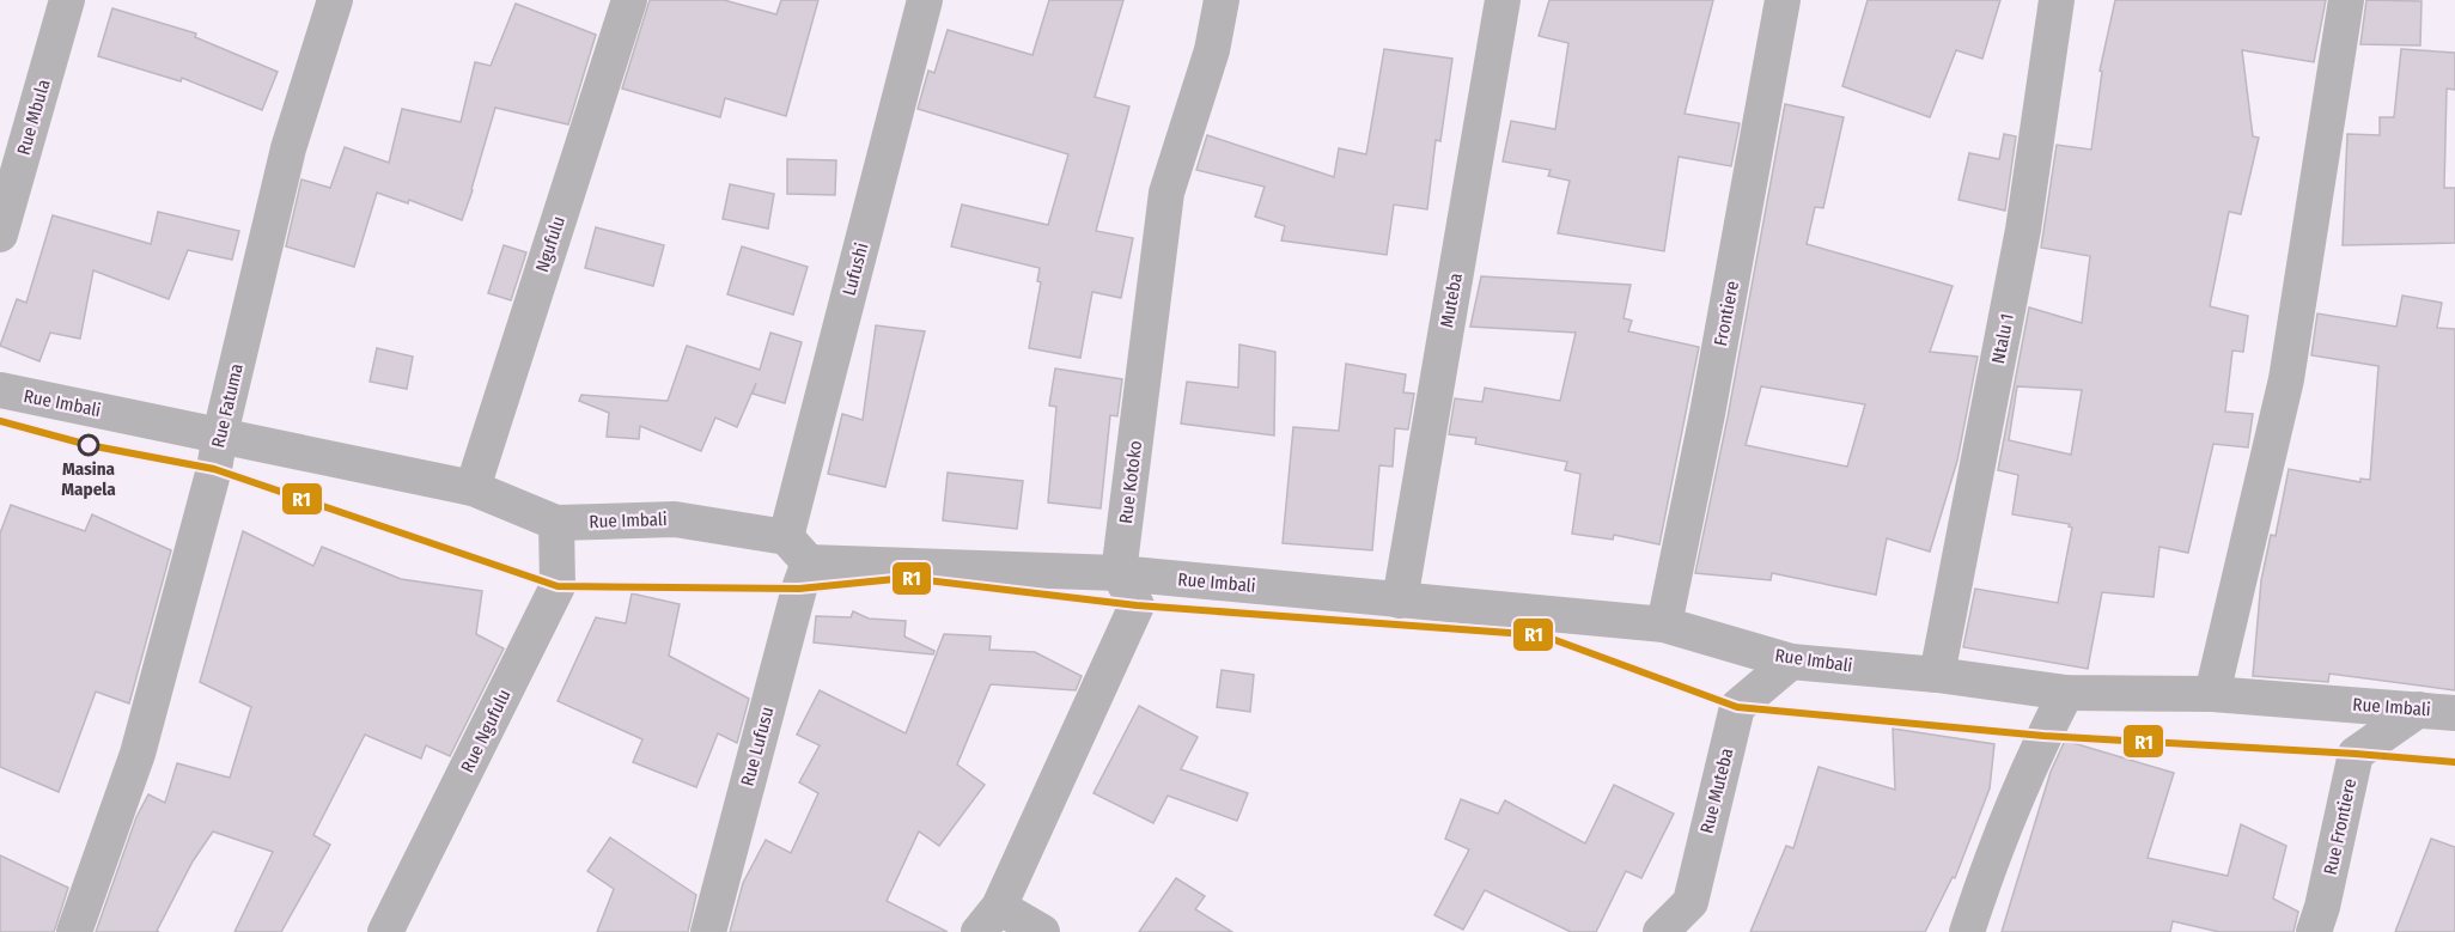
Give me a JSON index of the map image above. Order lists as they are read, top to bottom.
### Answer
{
  "streets": {
    "street": [
      "Rue Mbula",
      "Ngufulu",
      "Lufushi",
      "Muteba",
      "Frontiere",
      "Ntalu 1",
      "Rue Imbali",
      "Rue Fatuma",
      "Rue Kotoko",
      "Rue Ngufulu",
      "Rue Lufusu",
      "Rue Muteba",
      "Rue Frontiere"
    ]
  },
  "crossings": [
    ["Ngufulu", "Rue Imbali"],
    ["Lufushi", "Rue Imbali"],
    ["Lufushi", "Rue Lufusu"],
    ["Muteba", "Rue Imbali"],
    ["Frontiere", "Rue Imbali"],
    ["Ntalu 1", "Rue Imbali"],
    ["Rue Imbali", "Rue Fatuma"],
    ["Rue Imbali", "Rue Kotoko"],
    ["Rue Imbali", "Rue Ngufulu"],
    ["Rue Imbali", "Rue Lufusu"],
    ["Rue Imbali", "Rue Muteba"],
    ["Rue Imbali", "Rue Frontiere"]
  ],
  "places": ["Masina Mapela"],
  "lines": ["transit line R1"]
}
